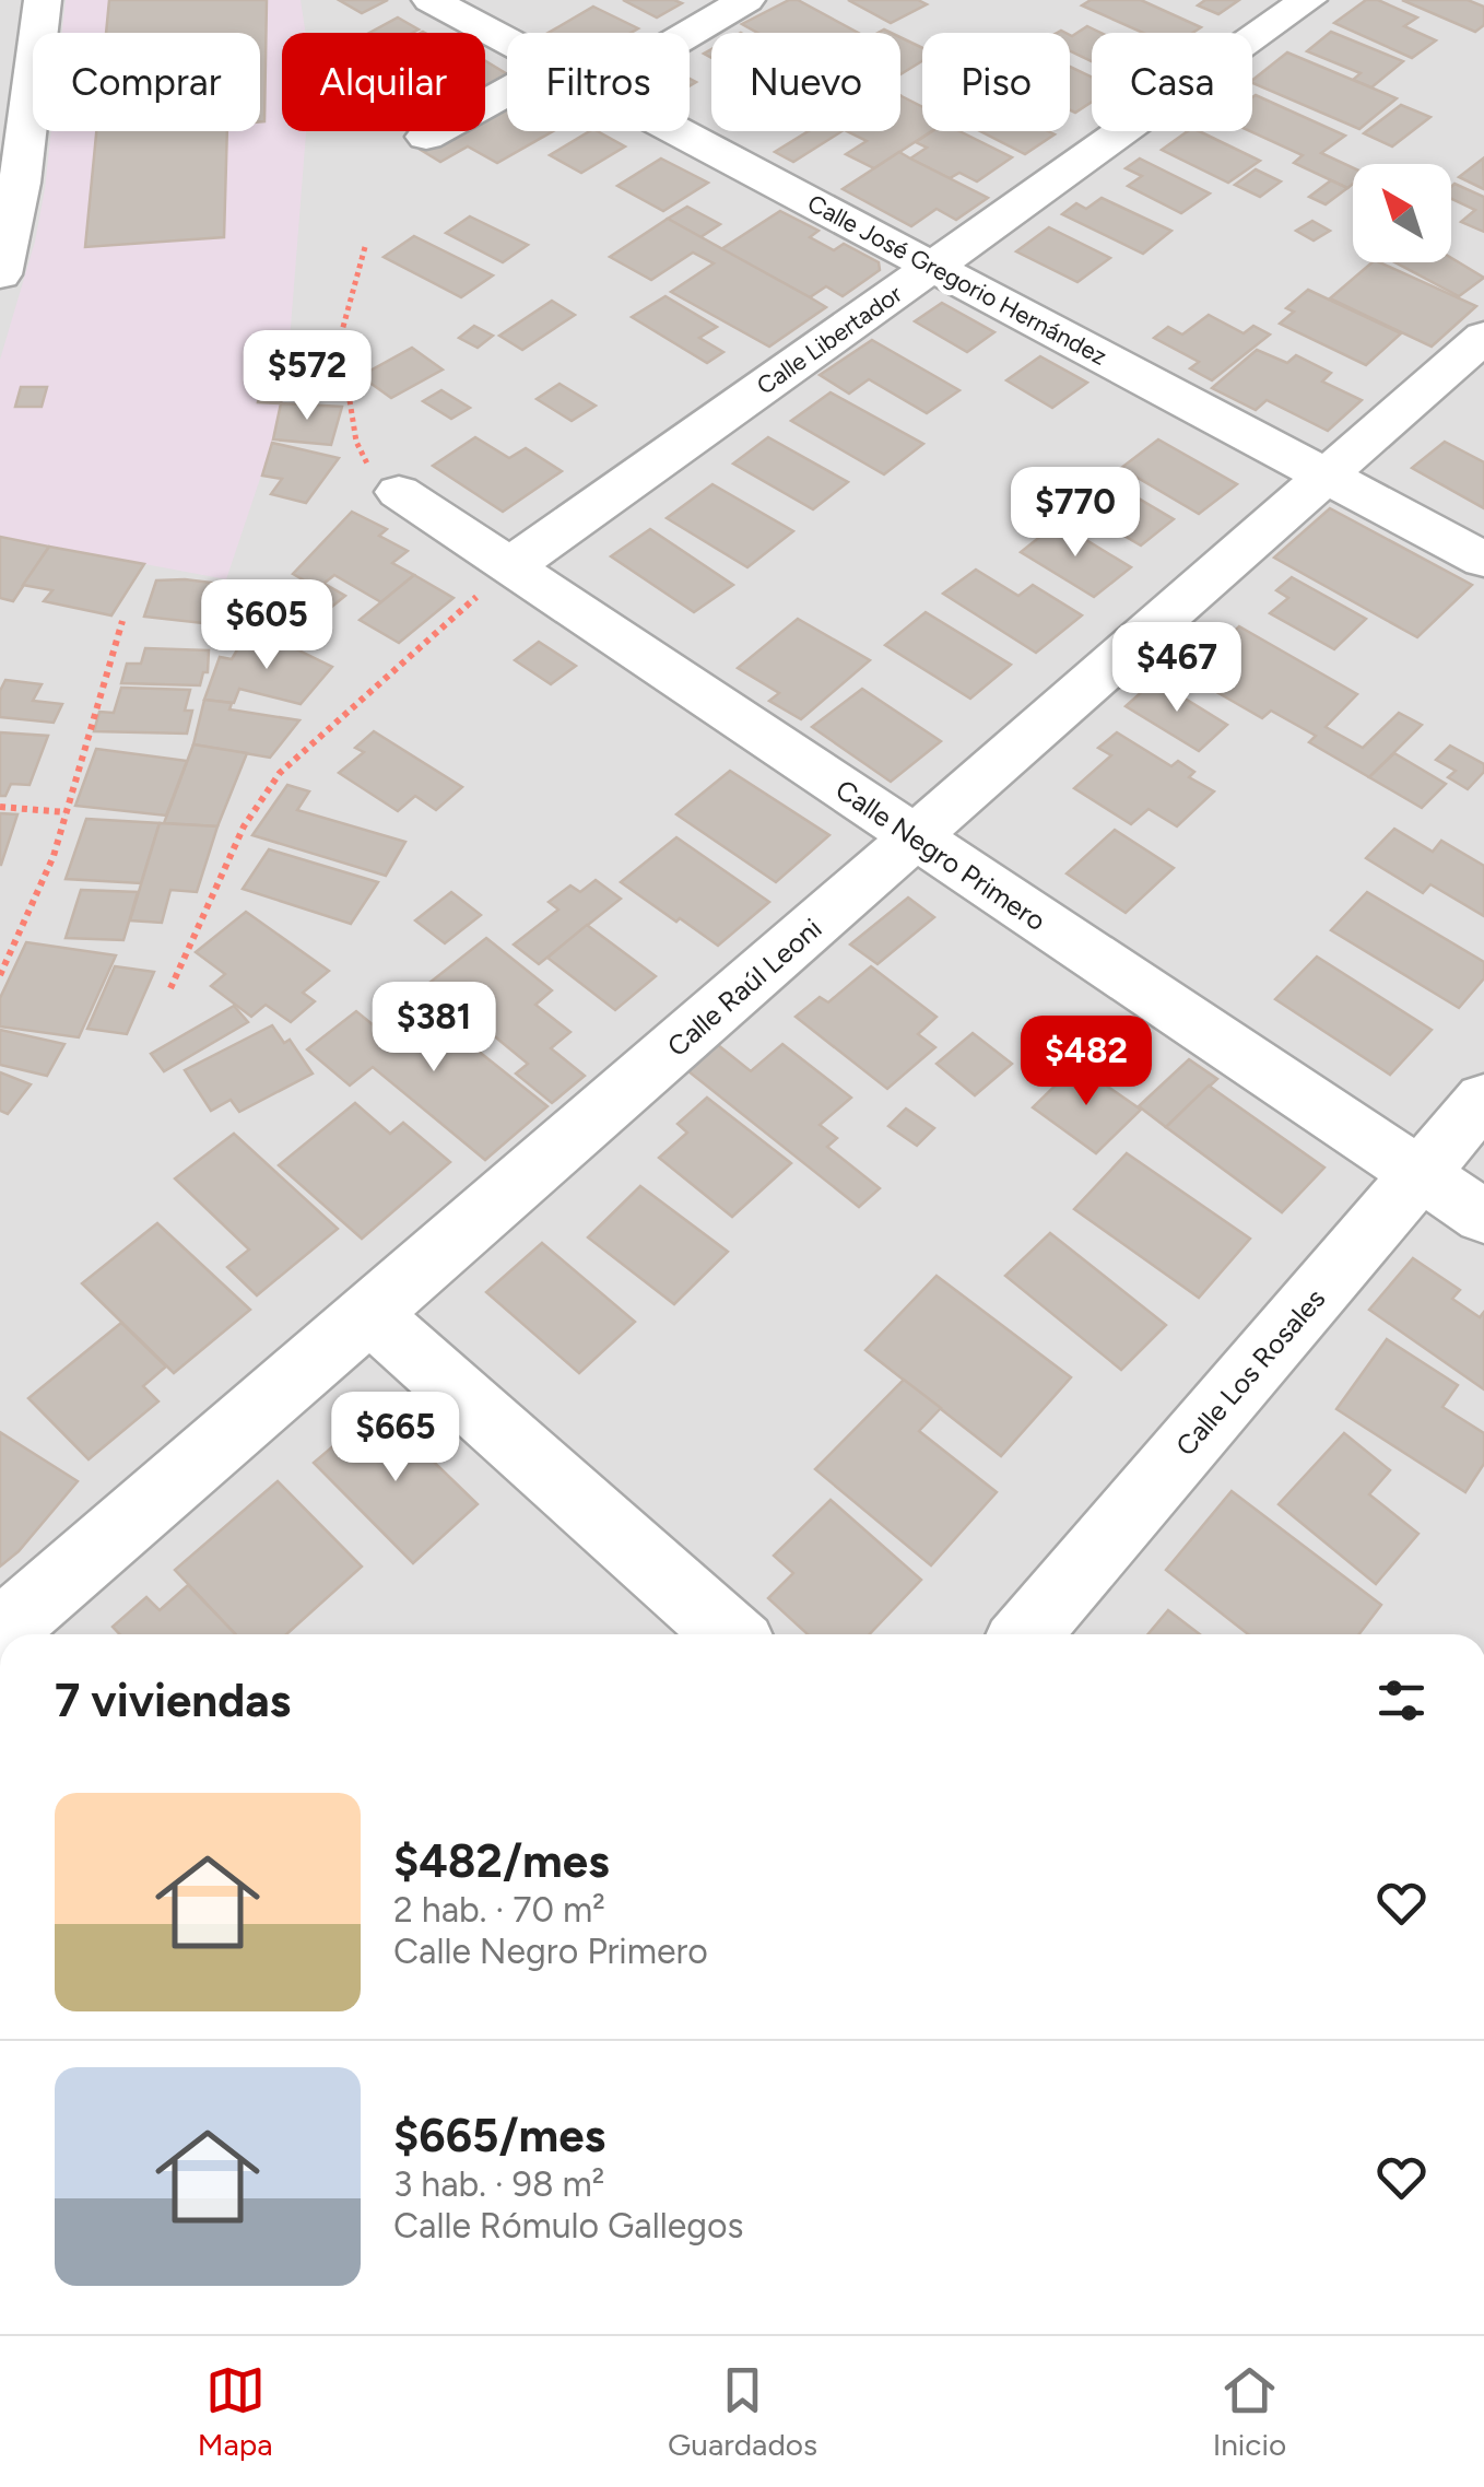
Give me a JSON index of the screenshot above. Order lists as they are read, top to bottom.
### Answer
{
  "streets": {
    "street": [
      "Calle José Gregorio Hernández",
      "Calle Libertador",
      "Calle Negro Primero",
      "Calle Raúl Leoni",
      "Calle Los Rosales"
    ]
  },
  "crossings": [
    ["Calle José Gregorio Hernández", "Calle Libertador"],
    ["Calle José Gregorio Hernández", "Calle Raúl Leoni"],
    ["Calle Libertador", "Calle Negro Primero"],
    ["Calle Negro Primero", "Calle Raúl Leoni"],
    ["Calle Negro Primero", "Calle Los Rosales"]
  ],
  "north": "top left",
  "page": {
    "chip": [
      "Comprar",
      "Alquilar",
      "Filtros",
      "Nuevo",
      "Piso",
      "Casa"
    ],
    "price": [
      "$572",
      "$770",
      "$605",
      "$467",
      "$381",
      "$482",
      "$665"
    ],
    "heading": "7 viviendas",
    "list": [
      {
        "name": "$482/mes",
        "note": "2 hab. · 70 m² · Calle Negro Primero"
      },
      {
        "name": "$665/mes",
        "note": "3 hab. · 98 m² · Calle Rómulo Gallegos"
      }
    ],
    "tabs": ["Mapa", "Guardados", "Inicio"]
  }
}
